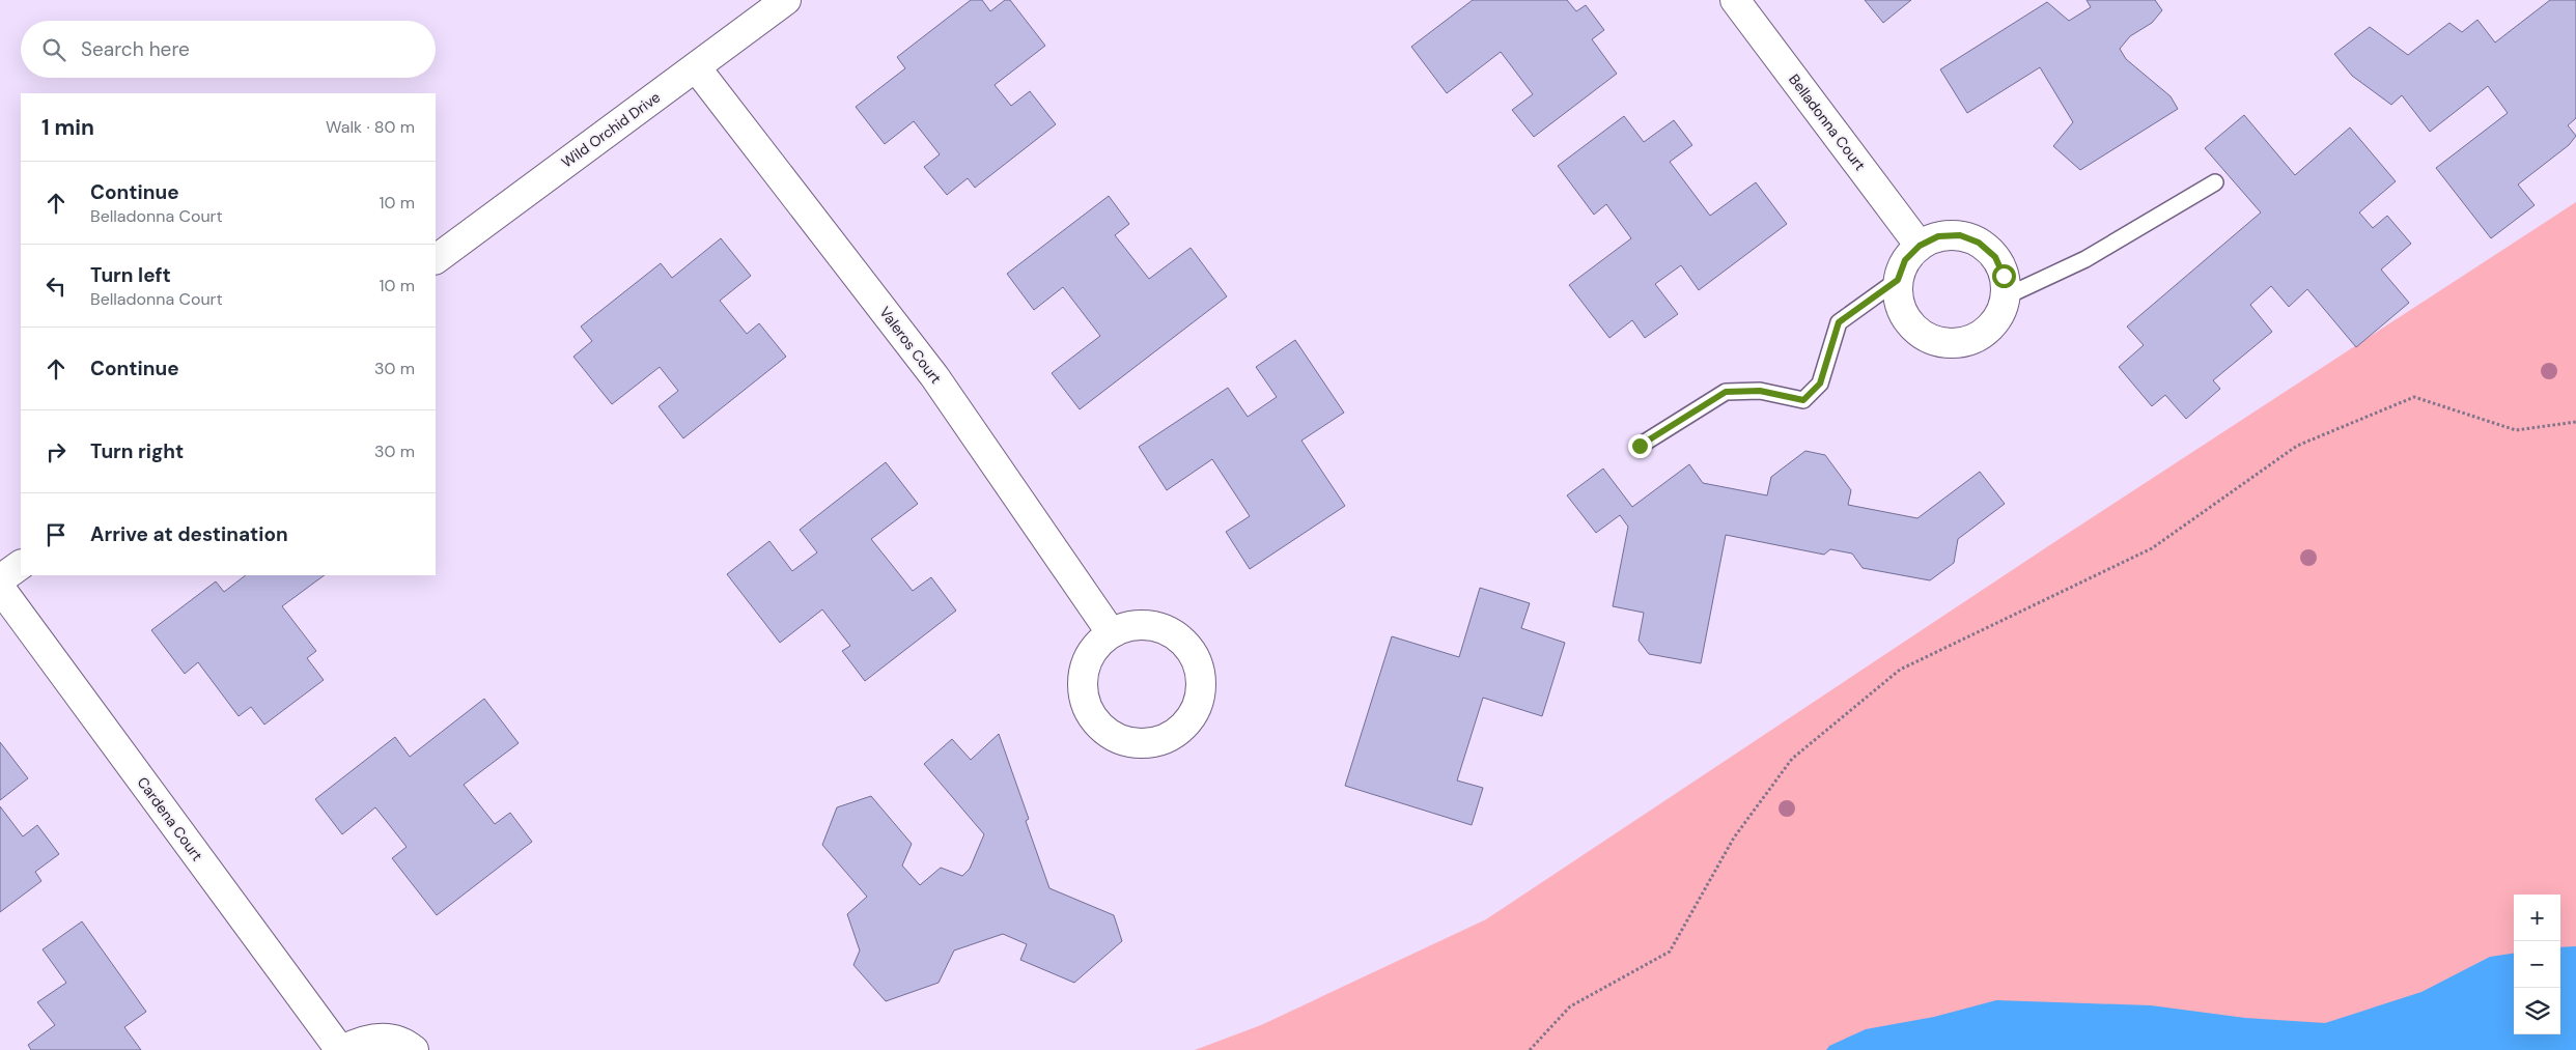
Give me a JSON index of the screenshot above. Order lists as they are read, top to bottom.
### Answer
{
  "streets": {
    "street": [
      "Belladonna Court",
      "Wild Orchid Drive",
      "Valeros Court",
      "Cardena Court"
    ]
  },
  "crossings": [
    ["Wild Orchid Drive", "Valeros Court"]
  ],
  "page": {
    "search": "Search here",
    "heading": ["1 min", "Walk · 80 m"],
    "list": [
      ["Continue", "Belladonna Court", "10 m"],
      ["Turn left", "Belladonna Court", "10 m"],
      ["Continue", "30 m"],
      ["Turn right", "30 m"],
      "Arrive at destination"
    ],
    "map_buttons": ["+", "−"]
  }
}
